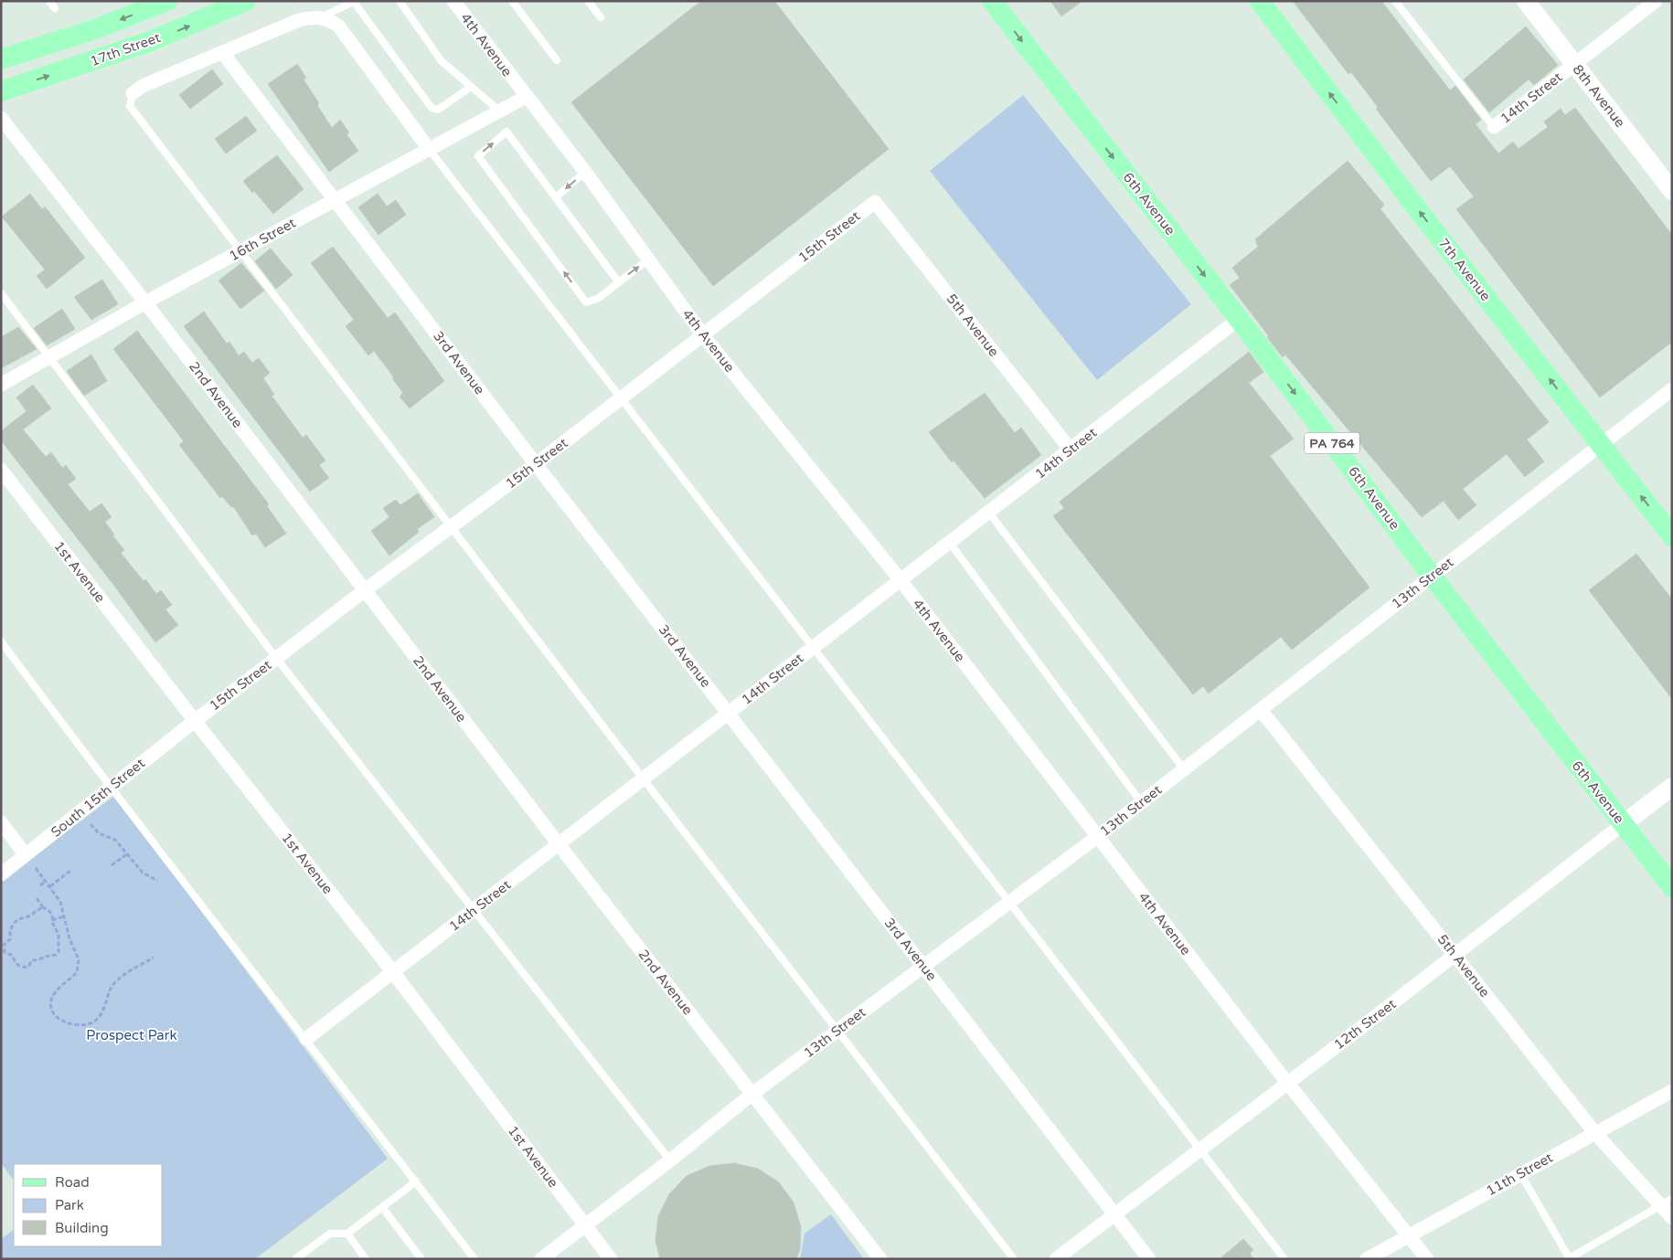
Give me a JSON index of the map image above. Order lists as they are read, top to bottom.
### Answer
{
  "streets": {
    "main road": [
      "17th Street",
      "6th Avenue",
      "7th Avenue",
      "PA 764"
    ],
    "street": [
      "4th Avenue",
      "8th Avenue",
      "14th Street",
      "15th Street",
      "16th Street",
      "5th Avenue",
      "3rd Avenue",
      "2nd Avenue",
      "1st Avenue",
      "13th Street",
      "South 15th Street",
      "12th Street",
      "11th Street"
    ]
  },
  "crossings": [
    ["4th Avenue", "14th Street"],
    ["4th Avenue", "15th Street"],
    ["4th Avenue", "16th Street"],
    ["4th Avenue", "13th Street"],
    ["4th Avenue", "12th Street"],
    ["4th Avenue", "11th Street"],
    ["8th Avenue", "14th Street"],
    ["14th Street", "6th Avenue"],
    ["14th Street", "5th Avenue"],
    ["14th Street", "3rd Avenue"],
    ["14th Street", "2nd Avenue"],
    ["14th Street", "1st Avenue"],
    ["6th Avenue", "13th Street"],
    ["6th Avenue", "12th Street"],
    ["15th Street", "5th Avenue"],
    ["15th Street", "3rd Avenue"],
    ["15th Street", "2nd Avenue"],
    ["15th Street", "1st Avenue"],
    ["15th Street", "South 15th Street"],
    ["16th Street", "3rd Avenue"],
    ["16th Street", "2nd Avenue"],
    ["7th Avenue", "13th Street"],
    ["5th Avenue", "13th Street"],
    ["5th Avenue", "12th Street"],
    ["5th Avenue", "11th Street"],
    ["3rd Avenue", "13th Street"],
    ["3rd Avenue", "12th Street"],
    ["2nd Avenue", "13th Street"],
    ["1st Avenue", "13th Street"],
    ["1st Avenue", "South 15th Street"]
  ],
  "one_way": ["6th Avenue", "7th Avenue"],
  "parks": ["Prospect Park"],
  "legend": ["Road", "Park", "Building"]
}
